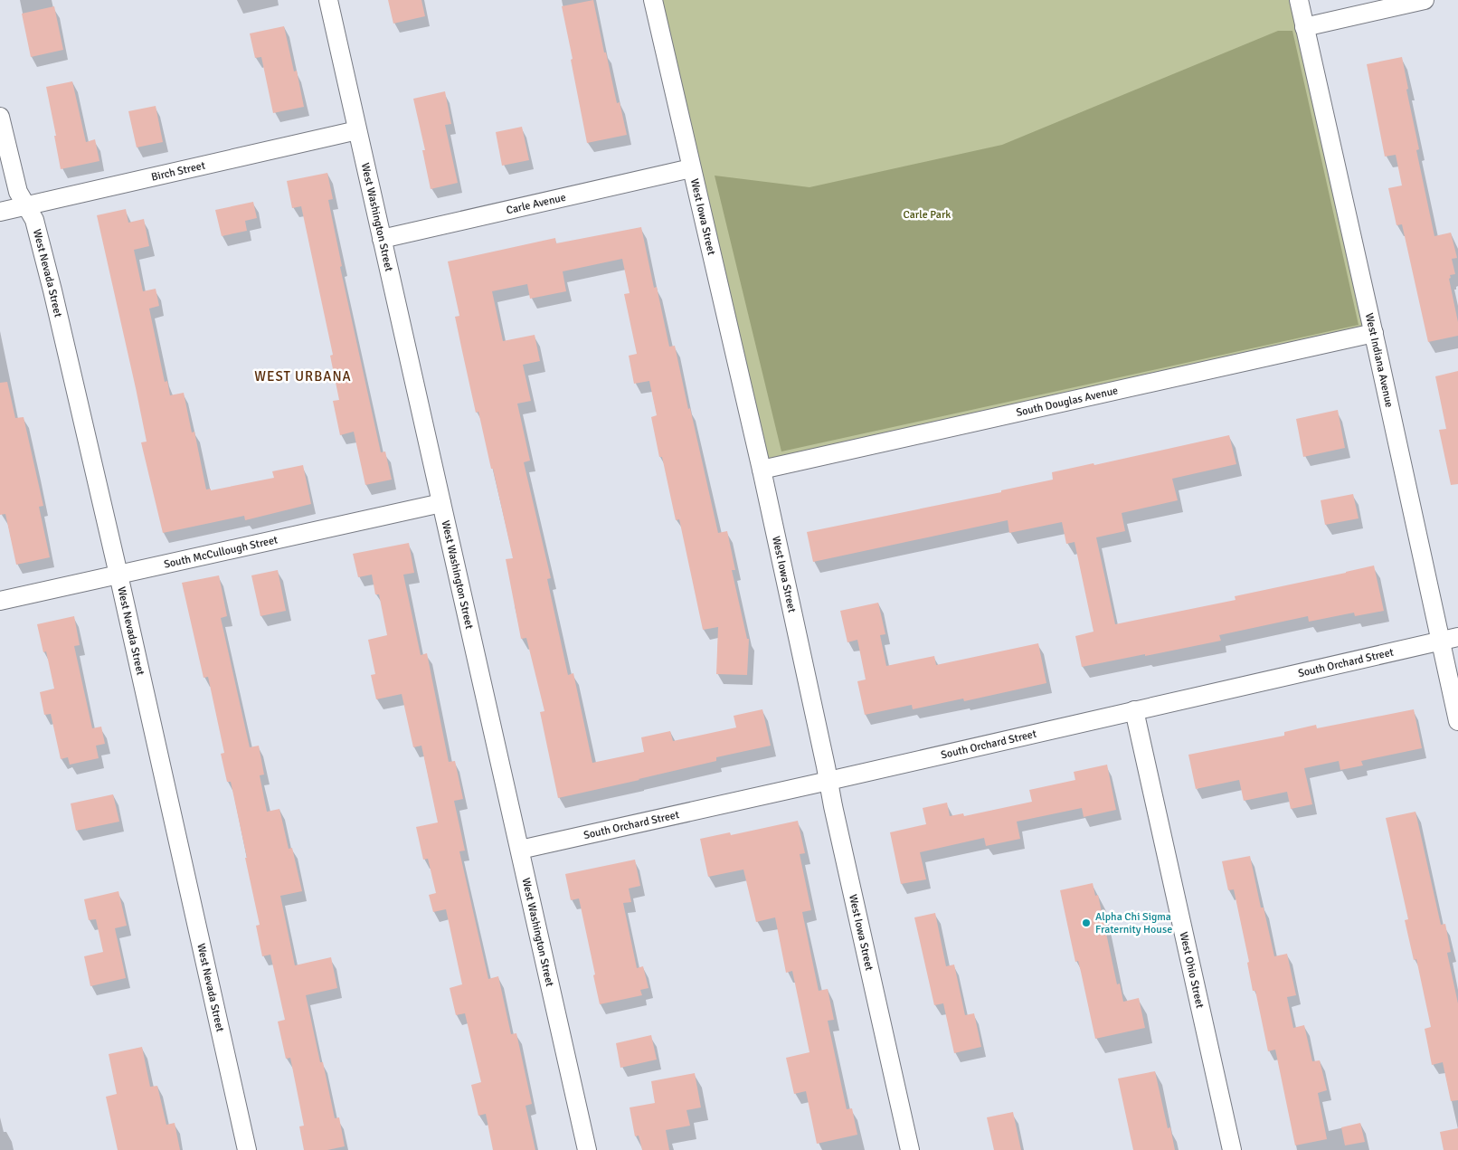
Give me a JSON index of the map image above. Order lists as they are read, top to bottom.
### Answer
{
  "streets": {
    "street": [
      "Birch Street",
      "Carle Avenue",
      "West Washington Street",
      "West Iowa Street",
      "West Nevada Street",
      "West Indiana Avenue",
      "South Douglas Avenue",
      "South McCullough Street",
      "South Orchard Street",
      "West Ohio Street"
    ]
  },
  "crossings": [
    ["Birch Street", "West Washington Street"],
    ["Birch Street", "West Nevada Street"],
    ["Carle Avenue", "West Washington Street"],
    ["Carle Avenue", "West Iowa Street"],
    ["West Washington Street", "South McCullough Street"],
    ["West Washington Street", "South Orchard Street"],
    ["West Iowa Street", "South Douglas Avenue"],
    ["West Iowa Street", "South Orchard Street"],
    ["West Nevada Street", "South McCullough Street"],
    ["West Indiana Avenue", "South Douglas Avenue"],
    ["West Indiana Avenue", "South Orchard Street"],
    ["South Orchard Street", "West Ohio Street"]
  ],
  "districts": ["WEST URBANA"],
  "parks": ["Carle Park"],
  "places": ["Alpha Chi Sigma Fraternity House"]
}
